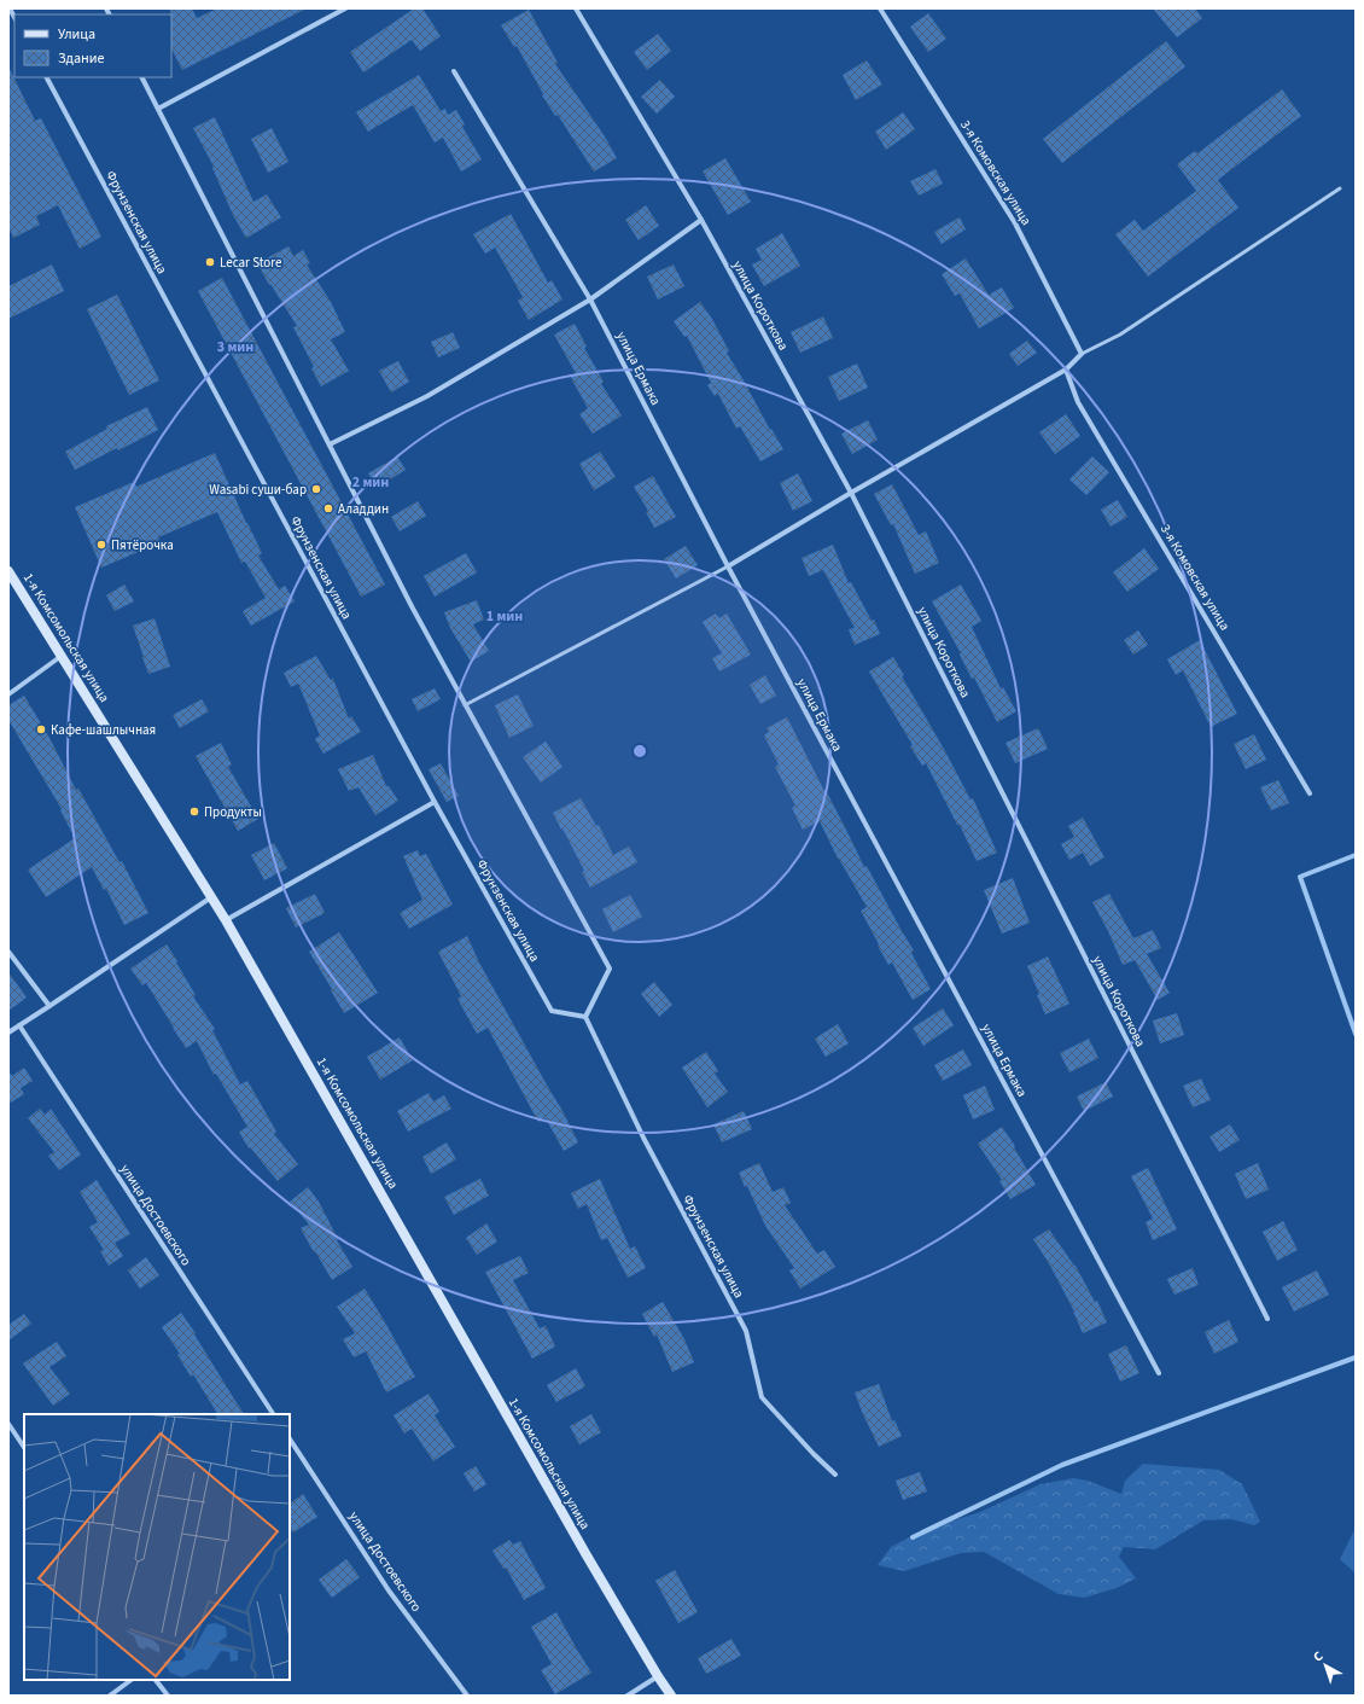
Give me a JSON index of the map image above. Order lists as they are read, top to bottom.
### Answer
{
  "streets": {
    "main road": ["1-я Комсомольская улица"],
    "street": [
      "3-я Комовская улица",
      "Фрунзенская улица",
      "улица Короткова",
      "улица Ермака",
      "улица Достоевского"
    ]
  },
  "places": [
    "Lecar Store",
    "Wasabi суши-бар",
    "Аладдин",
    "Пятёрочка",
    "Кафе-шашлычная",
    "Продукты"
  ],
  "legend": ["Улица", "Здание"],
  "north": "top left",
  "rings": ["3 мин", "2 мин", "1 мин"]
}
